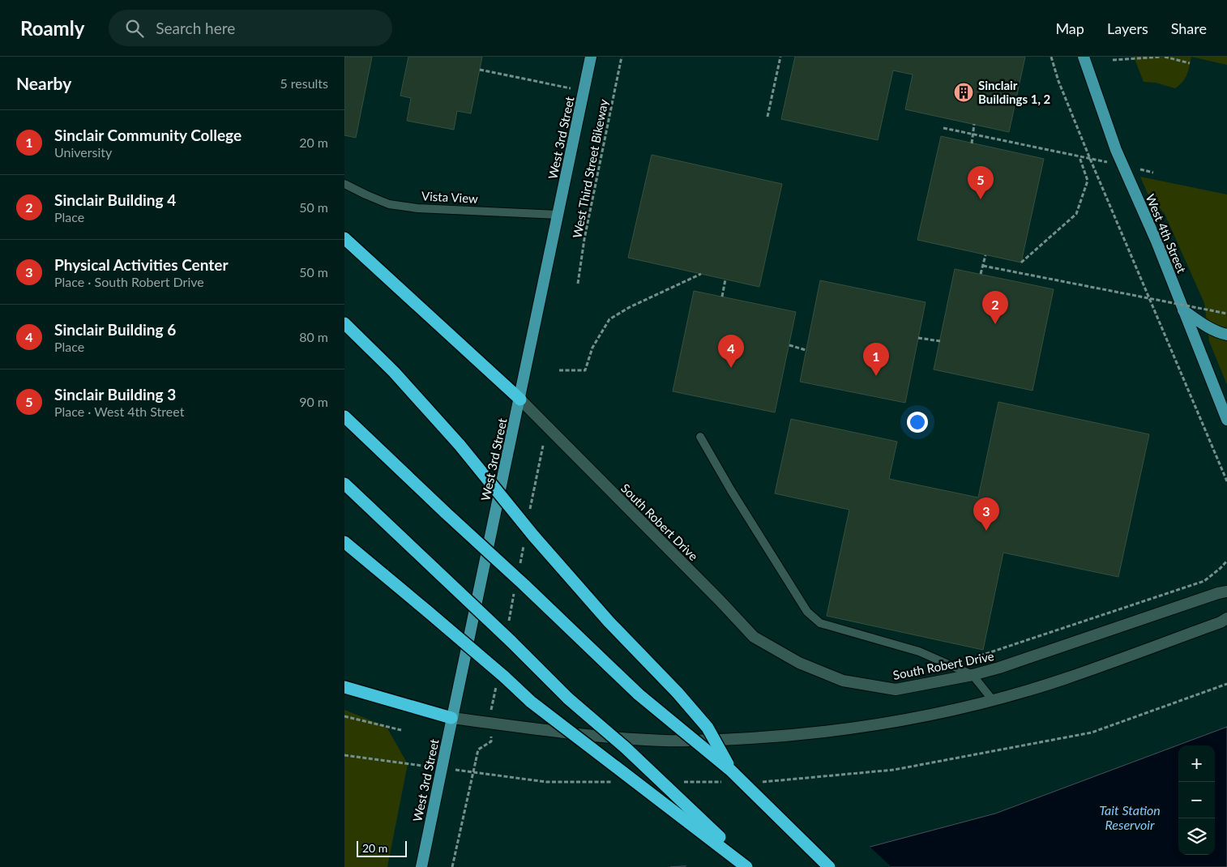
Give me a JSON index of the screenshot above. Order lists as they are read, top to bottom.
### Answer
{
  "streets": {
    "main road": ["West 3rd Street", "West 4th Street"],
    "street": ["South Robert Drive"],
    "lane": ["Vista View"],
    "path": ["West Third Street Bikeway"]
  },
  "crossings": [
    ["West 3rd Street", "Vista View"],
    ["West 3rd Street", "South Robert Drive"]
  ],
  "water": ["Tait Station Reservoir"],
  "places": {
    "building": ["Sinclair Buildings 1, 2"]
  },
  "scale_bar": "20 m",
  "page": {
    "header": "Roamly",
    "search": "Search here",
    "nav": ["Map", "Layers", "Share"],
    "heading": ["Nearby", "5 results"],
    "list": [
      {
        "mark": "1",
        "name": "Sinclair Community College",
        "note": "University",
        "value": "20 m"
      },
      {
        "mark": "2",
        "name": "Sinclair Building 4",
        "note": "Place",
        "value": "50 m"
      },
      {
        "mark": "3",
        "name": "Physical Activities Center",
        "note": "Place · South Robert Drive",
        "value": "50 m"
      },
      {
        "mark": "4",
        "name": "Sinclair Building 6",
        "note": "Place",
        "value": "80 m"
      },
      {
        "mark": "5",
        "name": "Sinclair Building 3",
        "note": "Place · West 4th Street",
        "value": "90 m"
      }
    ],
    "pins": [
      "5",
      "2",
      "4",
      "1",
      "3"
    ],
    "map_buttons": ["+", "−"],
    "scale": "20 m"
  }
}
